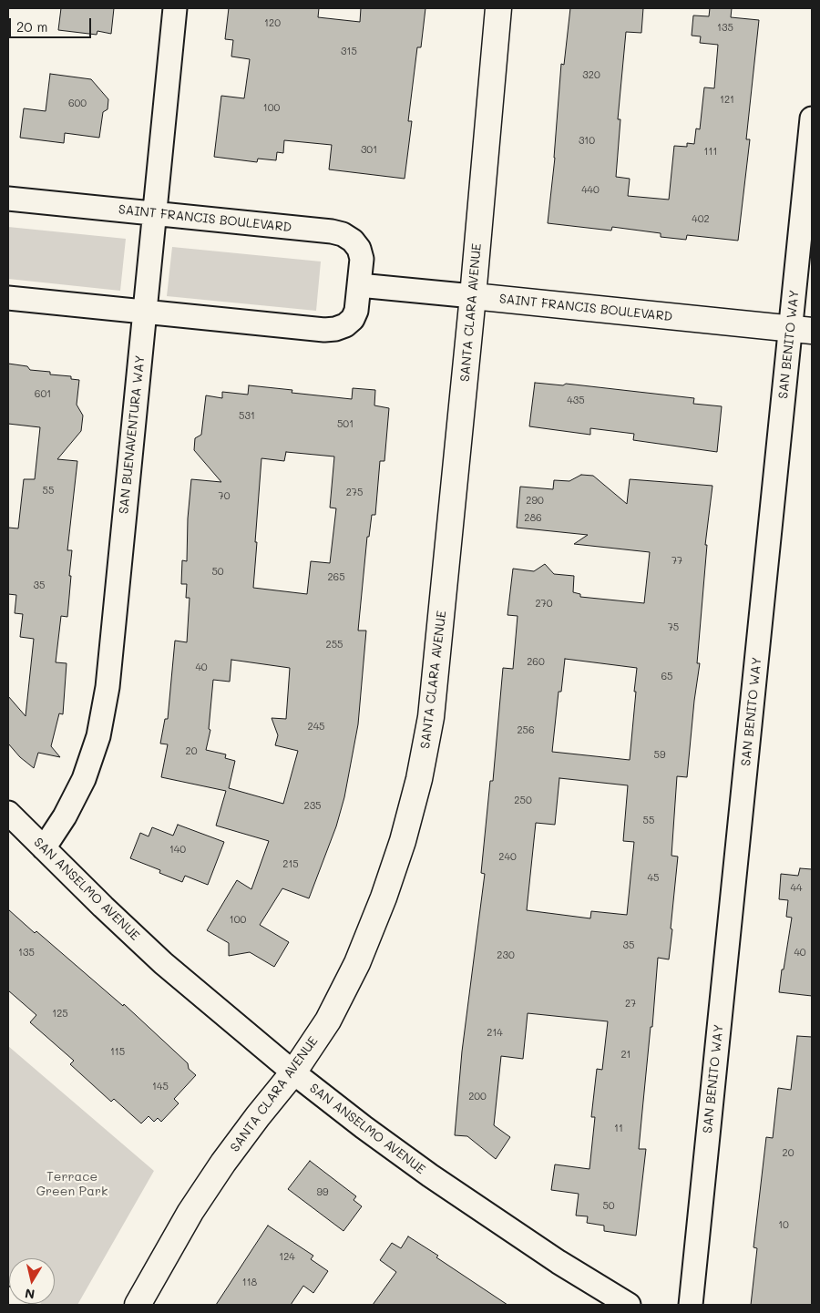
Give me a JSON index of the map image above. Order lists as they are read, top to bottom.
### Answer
{
  "streets": {
    "street": [
      "SAINT FRANCIS BOULEVARD",
      "SANTA CLARA AVENUE",
      "SAN BENITO WAY",
      "SAN BUENAVENTURA WAY",
      "SAN ANSELMO AVENUE"
    ]
  },
  "crossings": [
    ["SAINT FRANCIS BOULEVARD", "SANTA CLARA AVENUE"],
    ["SAINT FRANCIS BOULEVARD", "SAN BENITO WAY"],
    ["SAINT FRANCIS BOULEVARD", "SAN BUENAVENTURA WAY"],
    ["SANTA CLARA AVENUE", "SAN ANSELMO AVENUE"],
    ["SAN BUENAVENTURA WAY", "SAN ANSELMO AVENUE"]
  ],
  "parks": ["Terrace Green Park"],
  "house_numbers": [
    "120",
    "135",
    "315",
    "320",
    "121",
    "600",
    "100",
    "310",
    "301",
    "111",
    "440",
    "402",
    "601",
    "435",
    "531",
    "501",
    "55",
    "275",
    "70",
    "290",
    "286",
    "77",
    "50",
    "265",
    "35",
    "270",
    "75",
    "255",
    "260",
    "40",
    "65",
    "245",
    "256",
    "20",
    "59",
    "250",
    "235",
    "55",
    "140",
    "240",
    "215",
    "45",
    "44",
    "100",
    "35",
    "135",
    "40",
    "230",
    "27",
    "125",
    "214",
    "115",
    "21",
    "145",
    "200",
    "11",
    "20",
    "99",
    "50",
    "10",
    "124",
    "118"
  ],
  "scale_bar": "20 m",
  "north": "bottom"
}
